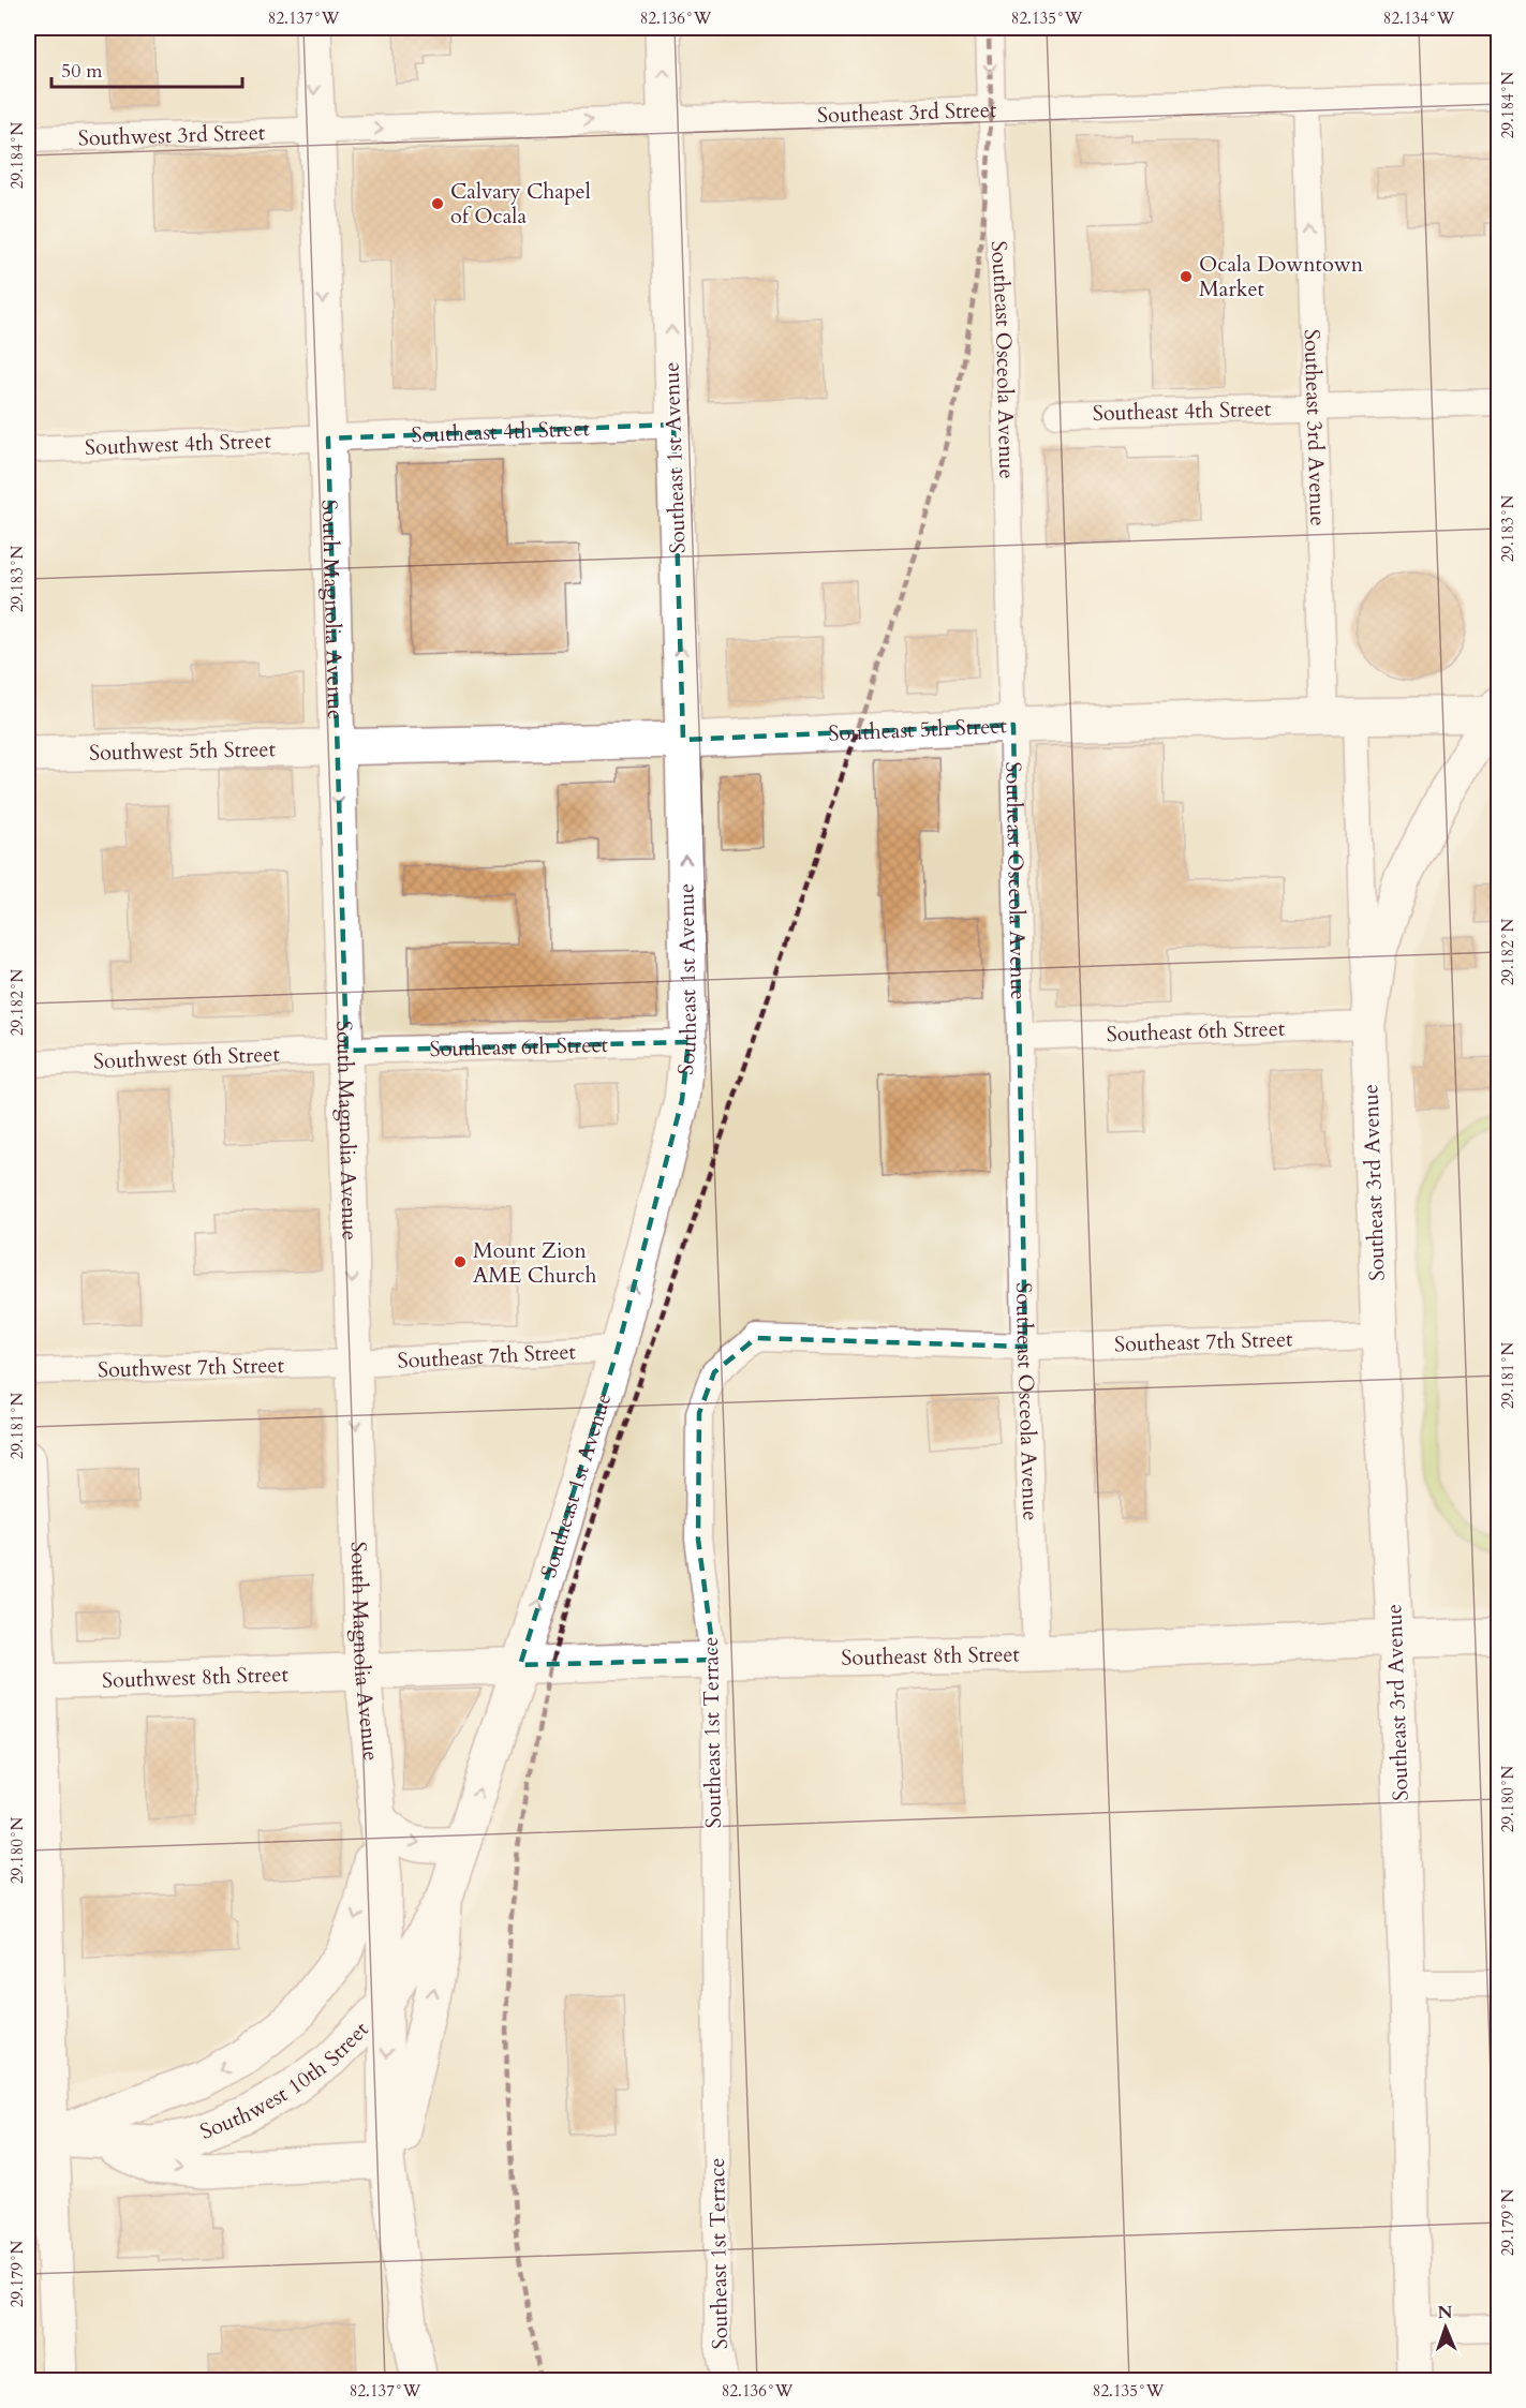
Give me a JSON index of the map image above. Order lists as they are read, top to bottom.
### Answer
{
  "streets": {
    "main road": [
      "Southeast 3rd Avenue",
      "Southeast 1st Avenue",
      "South Magnolia Avenue",
      "Southeast 5th Street",
      "Southwest 5th Street",
      "Southeast 8th Street",
      "Southwest 8th Street",
      "Southwest 10th Street"
    ],
    "street": [
      "Southeast 3rd Street",
      "Southwest 3rd Street",
      "Southeast Osceola Avenue",
      "Southeast 4th Street",
      "Southwest 4th Street",
      "Southeast 6th Street",
      "Southwest 6th Street",
      "Southeast 7th Street",
      "Southwest 7th Street",
      "Southeast 1st Terrace"
    ]
  },
  "crossings": [
    ["Southeast 3rd Street", "Southwest 3rd Street"],
    ["Southeast 3rd Street", "Southeast Osceola Avenue"],
    ["Southeast 3rd Street", "Southeast 3rd Avenue"],
    ["Southeast 3rd Street", "Southeast 1st Avenue"],
    ["Southeast 3rd Street", "South Magnolia Avenue"],
    ["Southwest 3rd Street", "South Magnolia Avenue"],
    ["Southeast Osceola Avenue", "Southeast 5th Street"],
    ["Southeast Osceola Avenue", "Southeast 6th Street"],
    ["Southeast Osceola Avenue", "Southeast 7th Street"],
    ["Southeast Osceola Avenue", "Southeast 8th Street"],
    ["Southeast Osceola Avenue", "Southeast 1st Terrace"],
    ["Southeast 4th Street", "Southeast 3rd Avenue"],
    ["Southeast 4th Street", "Southwest 4th Street"],
    ["Southeast 4th Street", "Southeast 1st Avenue"],
    ["Southeast 4th Street", "South Magnolia Avenue"],
    ["Southeast 3rd Avenue", "Southeast 5th Street"],
    ["Southeast 3rd Avenue", "Southeast 6th Street"],
    ["Southeast 3rd Avenue", "Southeast 7th Street"],
    ["Southeast 3rd Avenue", "Southeast 8th Street"],
    ["Southwest 4th Street", "South Magnolia Avenue"],
    ["Southeast 1st Avenue", "South Magnolia Avenue"],
    ["Southeast 1st Avenue", "Southeast 5th Street"],
    ["Southeast 1st Avenue", "Southeast 6th Street"],
    ["Southeast 1st Avenue", "Southeast 7th Street"],
    ["Southeast 1st Avenue", "Southeast 8th Street"],
    ["Southeast 1st Avenue", "Southwest 10th Street"],
    ["South Magnolia Avenue", "Southeast 5th Street"],
    ["South Magnolia Avenue", "Southwest 5th Street"],
    ["South Magnolia Avenue", "Southeast 6th Street"],
    ["South Magnolia Avenue", "Southwest 6th Street"],
    ["South Magnolia Avenue", "Southeast 7th Street"],
    ["South Magnolia Avenue", "Southwest 7th Street"],
    ["South Magnolia Avenue", "Southeast 8th Street"],
    ["South Magnolia Avenue", "Southwest 8th Street"],
    ["South Magnolia Avenue", "Southwest 10th Street"],
    ["Southeast 5th Street", "Southwest 5th Street"],
    ["Southeast 6th Street", "Southwest 6th Street"],
    ["Southeast 7th Street", "Southwest 7th Street"],
    ["Southeast 7th Street", "Southeast 1st Terrace"],
    ["Southeast 8th Street", "Southwest 8th Street"],
    ["Southeast 8th Street", "Southeast 1st Terrace"]
  ],
  "one_way": ["Southeast 1st Avenue"],
  "places": ["Calvary Chapel of Ocala", "Ocala Downtown Market", "Mount Zion AME Church"],
  "scale_bar": "50 m",
  "north": "top",
  "coordinates": [
    "82.137°W",
    "82.136°W",
    "82.135°W",
    "82.134°W",
    "29.184°N",
    "29.183°N",
    "29.182°N",
    "29.181°N",
    "29.180°N",
    "29.179°N"
  ]
}
